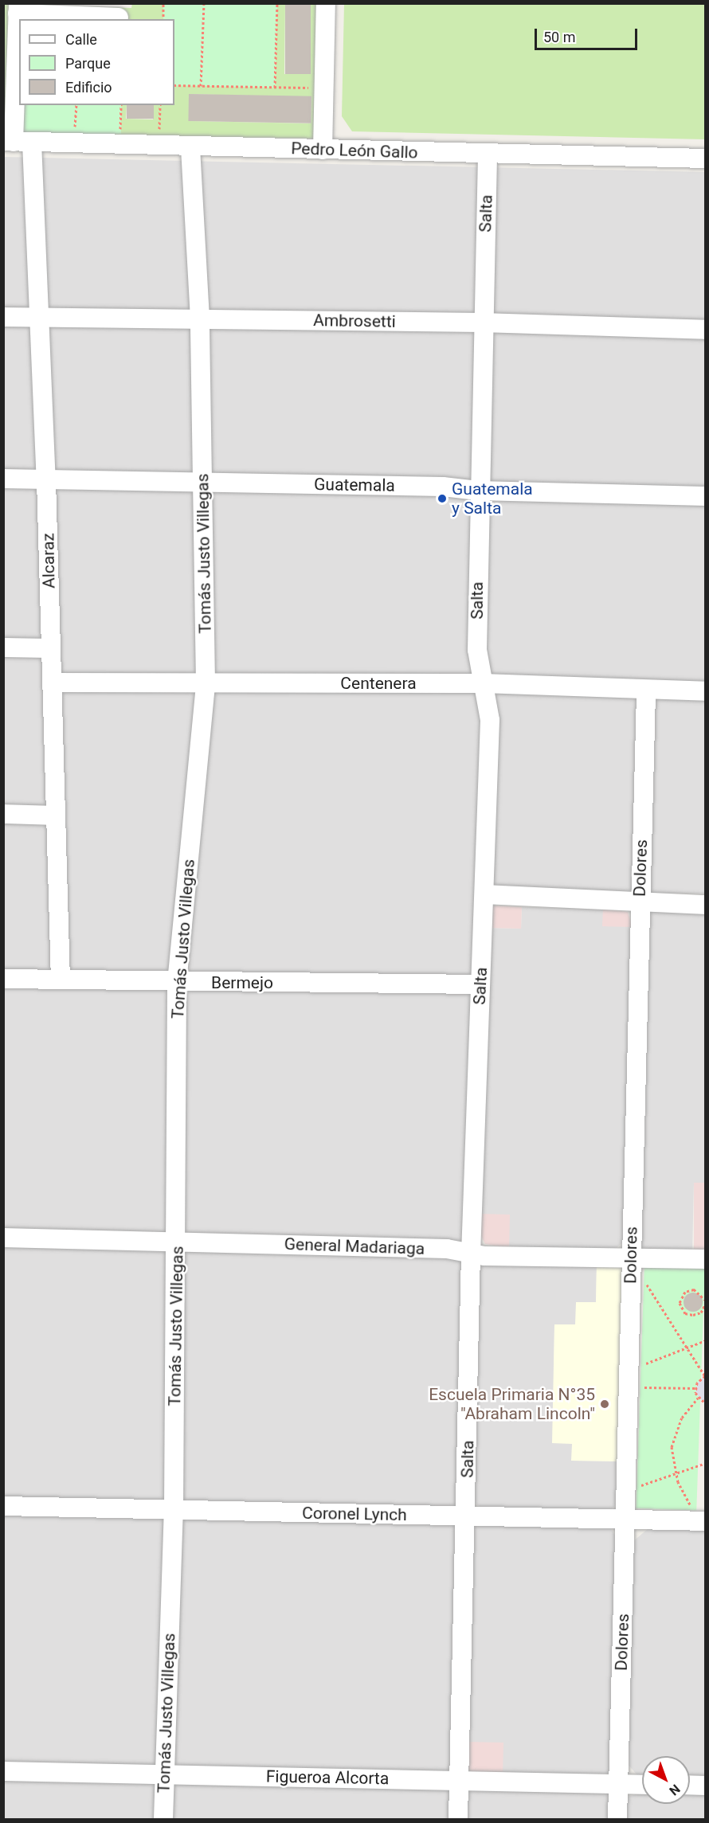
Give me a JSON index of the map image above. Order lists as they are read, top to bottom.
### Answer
{
  "streets": {
    "street": [
      "Pedro León Gallo",
      "Salta",
      "Ambrosetti",
      "Guatemala",
      "Tomás Justo Villegas",
      "Alcaraz",
      "Centenera",
      "Dolores",
      "Bermejo",
      "General Madariaga",
      "Coronel Lynch",
      "Figueroa Alcorta"
    ]
  },
  "crossings": [
    ["Pedro León Gallo", "Salta"],
    ["Pedro León Gallo", "Tomás Justo Villegas"],
    ["Pedro León Gallo", "Alcaraz"],
    ["Salta", "Ambrosetti"],
    ["Salta", "Guatemala"],
    ["Salta", "Centenera"],
    ["Salta", "Bermejo"],
    ["Salta", "General Madariaga"],
    ["Salta", "Coronel Lynch"],
    ["Salta", "Figueroa Alcorta"],
    ["Ambrosetti", "Tomás Justo Villegas"],
    ["Ambrosetti", "Alcaraz"],
    ["Guatemala", "Tomás Justo Villegas"],
    ["Guatemala", "Alcaraz"],
    ["Tomás Justo Villegas", "Centenera"],
    ["Tomás Justo Villegas", "Bermejo"],
    ["Tomás Justo Villegas", "General Madariaga"],
    ["Tomás Justo Villegas", "Coronel Lynch"],
    ["Tomás Justo Villegas", "Figueroa Alcorta"],
    ["Alcaraz", "Centenera"],
    ["Alcaraz", "Bermejo"],
    ["Centenera", "Dolores"],
    ["Dolores", "General Madariaga"],
    ["Dolores", "Coronel Lynch"],
    ["Dolores", "Figueroa Alcorta"]
  ],
  "places": ["Guatemala y Salta", "Escuela Primaria N°35 \"Abraham Lincoln\""],
  "legend": ["Calle", "Parque", "Edificio"],
  "scale_bar": "50 m",
  "north": "bottom right"
}
